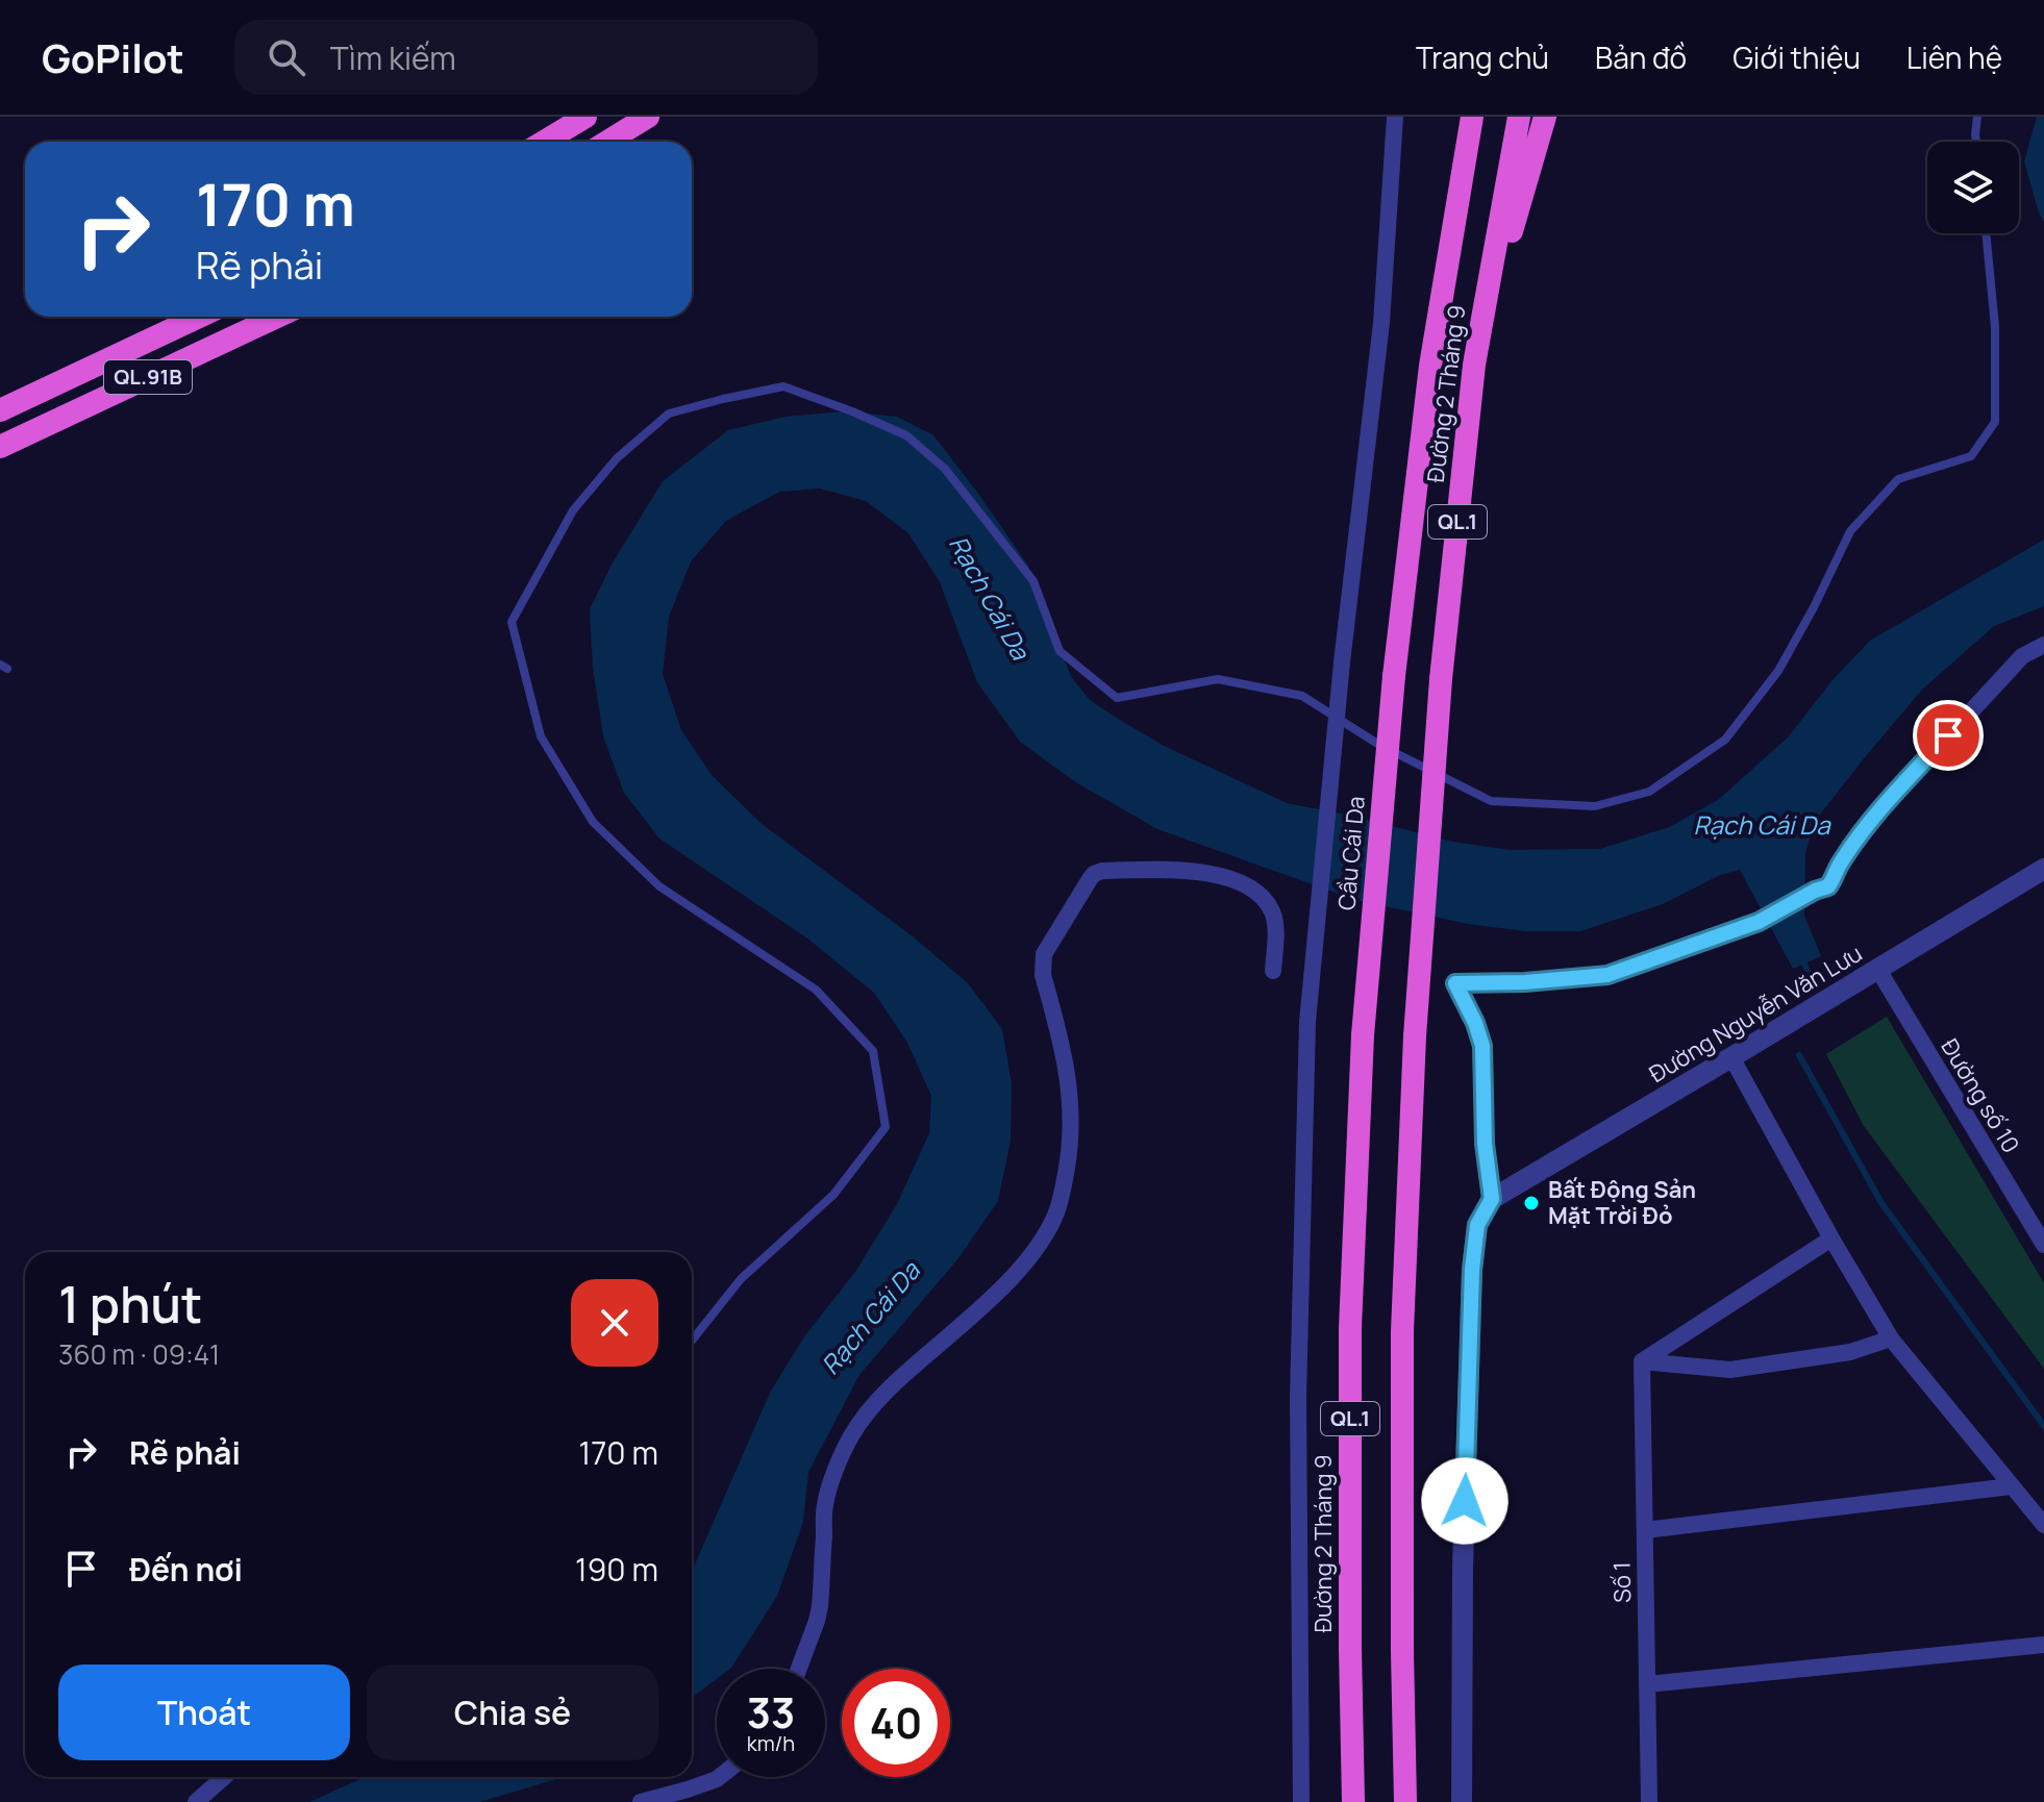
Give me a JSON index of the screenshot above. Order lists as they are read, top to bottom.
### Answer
{
  "streets": {
    "highway": [
      "QL.91B",
      "Đường 2 Tháng 9",
      "QL.1",
      "Cầu Cái Da"
    ],
    "street": ["Đường Nguyễn Văn Lưu", "Đường số 10", "Số 1"]
  },
  "crossings": [
    ["Đường 2 Tháng 9", "Cầu Cái Da"],
    ["Đường Nguyễn Văn Lưu", "Đường số 10"]
  ],
  "water": ["Rạch Cái Da"],
  "places": ["Bất Động Sản Mặt Trời Đỏ"],
  "page": {
    "header": "GoPilot",
    "search": "Tìm kiếm",
    "nav": [
      "Trang chủ",
      "Bản đồ",
      "Giới thiệu",
      "Liên hệ"
    ],
    "turn": ["170 m", "Rẽ phải"],
    "heading": ["1 phút", "360 m · 09:41"],
    "list": [
      {
        "name": "Rẽ phải",
        "value": "170 m"
      },
      {
        "name": "Đến nơi",
        "value": "190 m"
      }
    ],
    "buttons": ["Thoát", "Chia sẻ"],
    "speed": "33 km/h",
    "limit": "40"
  }
}
